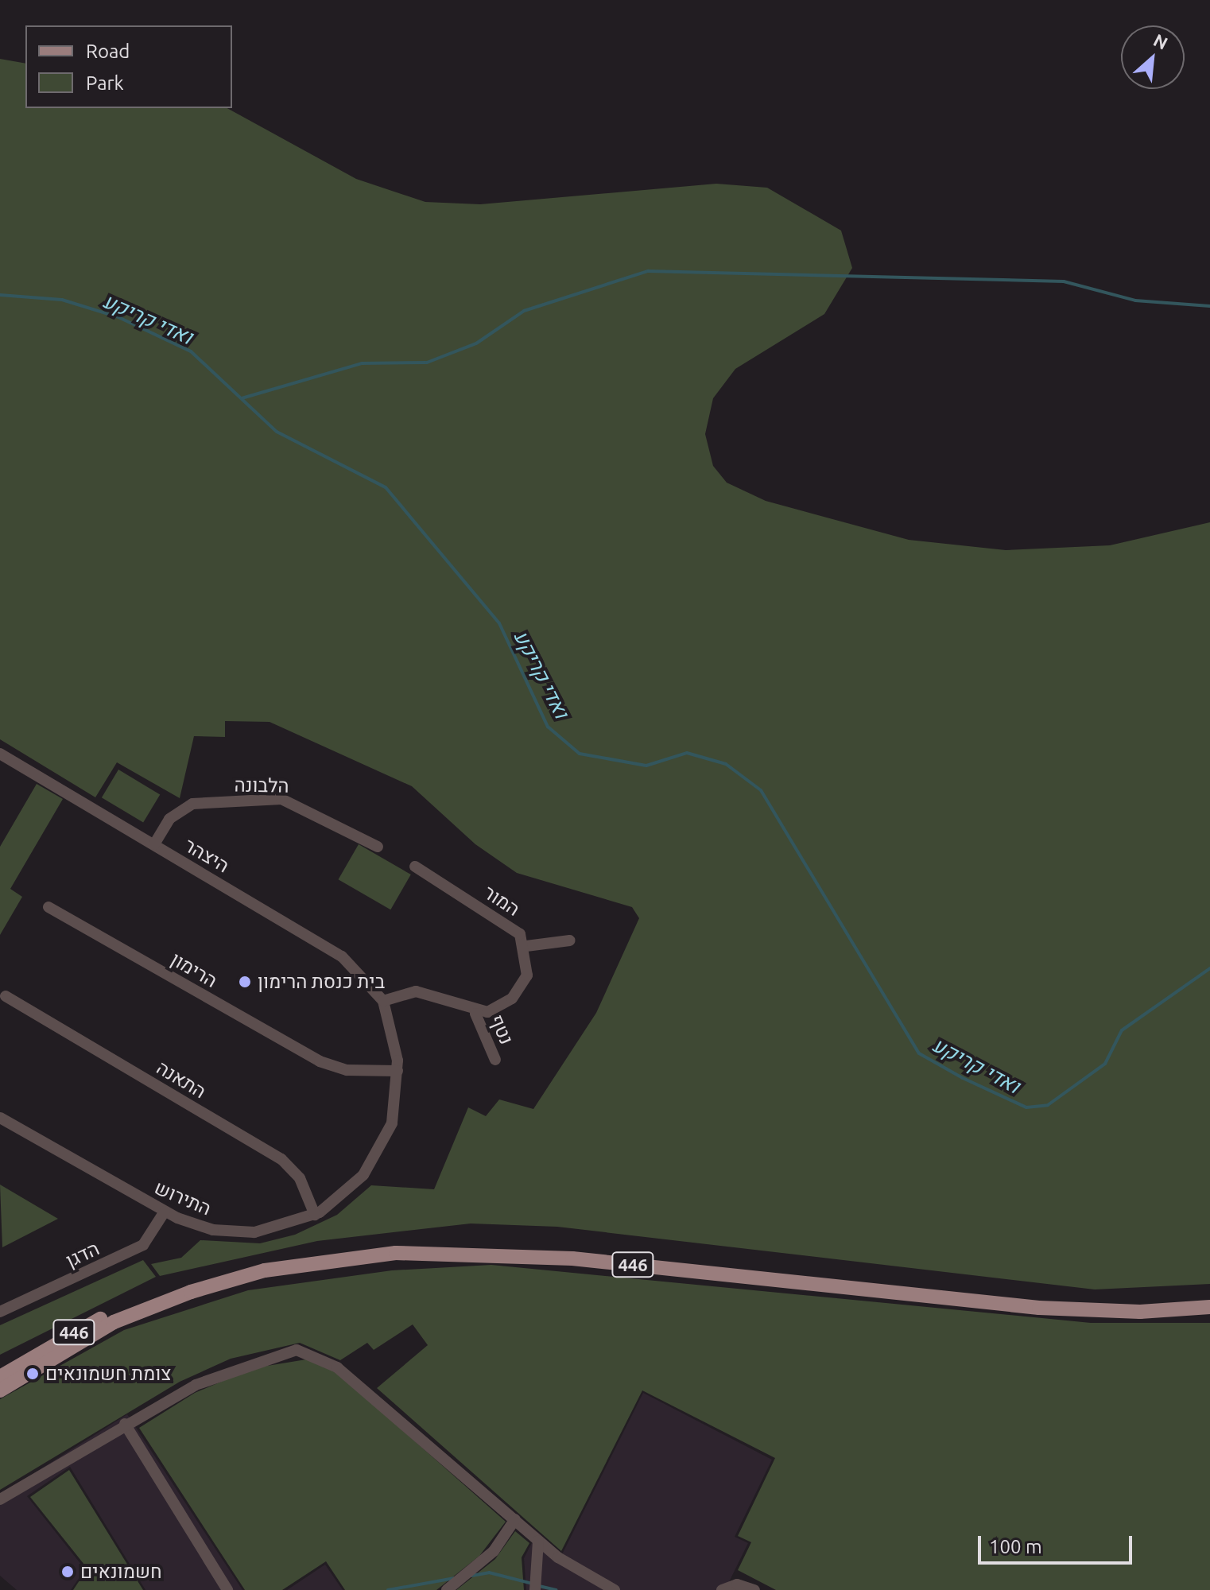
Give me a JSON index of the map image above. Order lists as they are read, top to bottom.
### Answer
{
  "streets": {
    "main road": ["446"],
    "street": [
      "הלבונה",
      "היצהר",
      "המור",
      "הרימון",
      "נטף",
      "התאנה",
      "התירוש",
      "הדגן"
    ]
  },
  "crossings": [
    ["הלבונה", "היצהר"],
    ["היצהר", "התירוש"],
    ["הרימון", "התירוש"],
    ["התאנה", "התירוש"],
    ["התירוש", "הדגן"]
  ],
  "water": ["ואדי קריקע"],
  "places": ["בית כנסת הרימון", "צומת חשמונאים", "חשמונאים"],
  "legend": ["Road", "Park"],
  "scale_bar": "100 m",
  "north": "top right"
}
